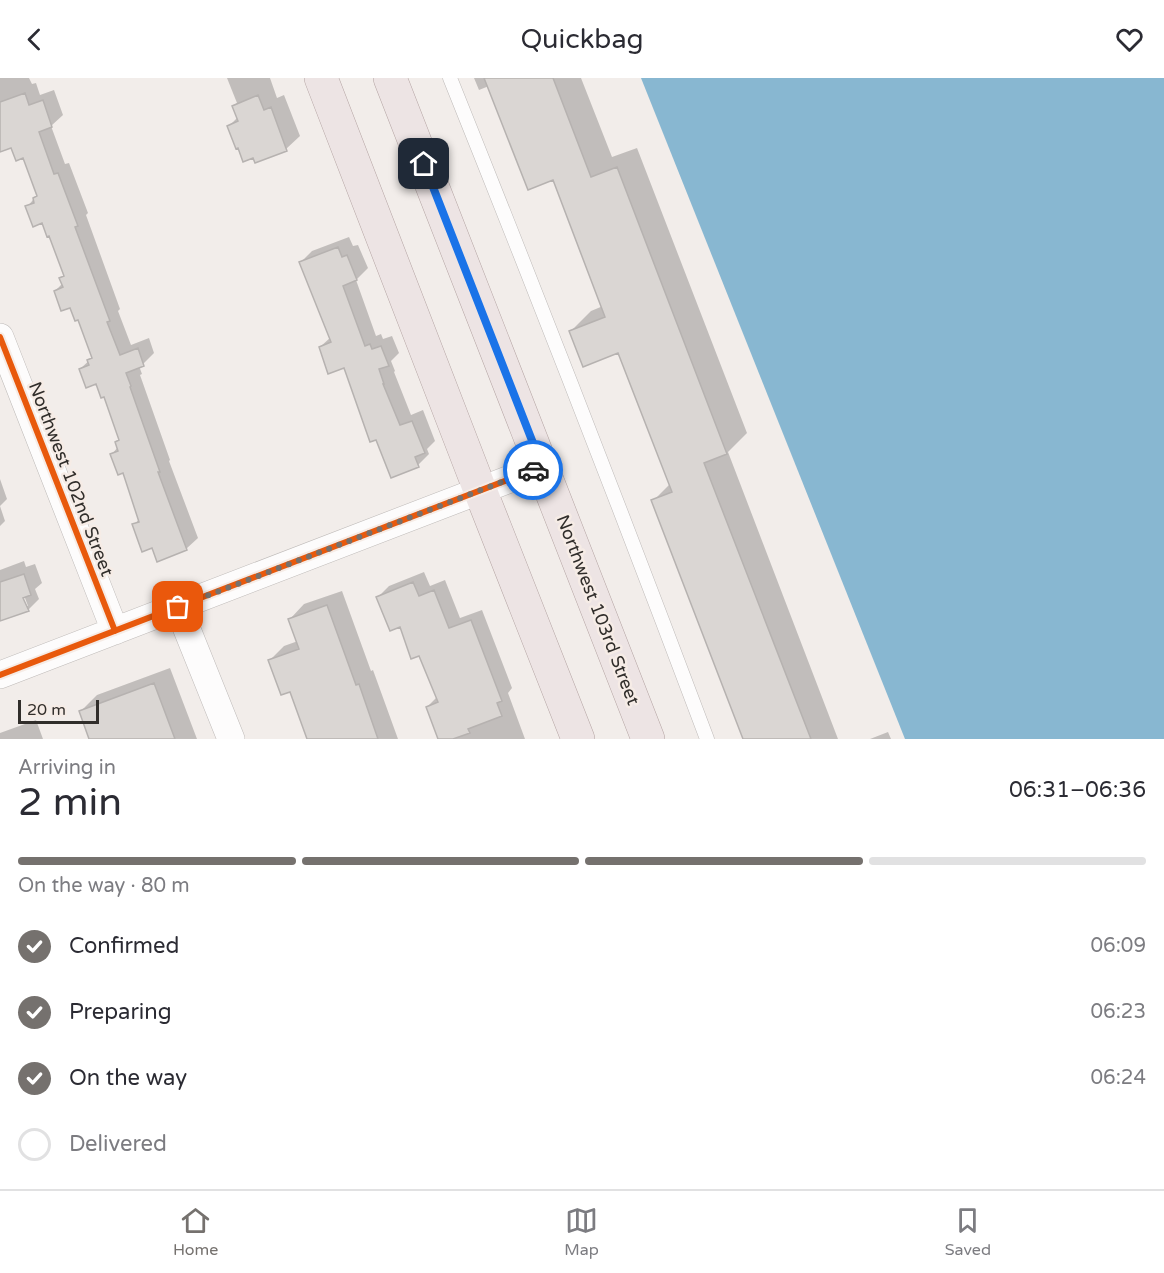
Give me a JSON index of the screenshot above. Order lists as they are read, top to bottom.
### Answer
{
  "streets": {
    "main road": ["Northwest 103rd Street"],
    "street": ["Northwest 102nd Street"]
  },
  "scale_bar": "20 m",
  "page": {
    "header": "Quickbag",
    "scale": "20 m",
    "heading": ["2 min", "Arriving in", "06:31–06:36"],
    "bar": "On the way · 80 m",
    "list": [
      ["Confirmed", "06:09"],
      ["Preparing", "06:23"],
      ["On the way", "06:24"],
      "Delivered"
    ],
    "tabs": ["Home", "Map", "Saved"]
  }
}
